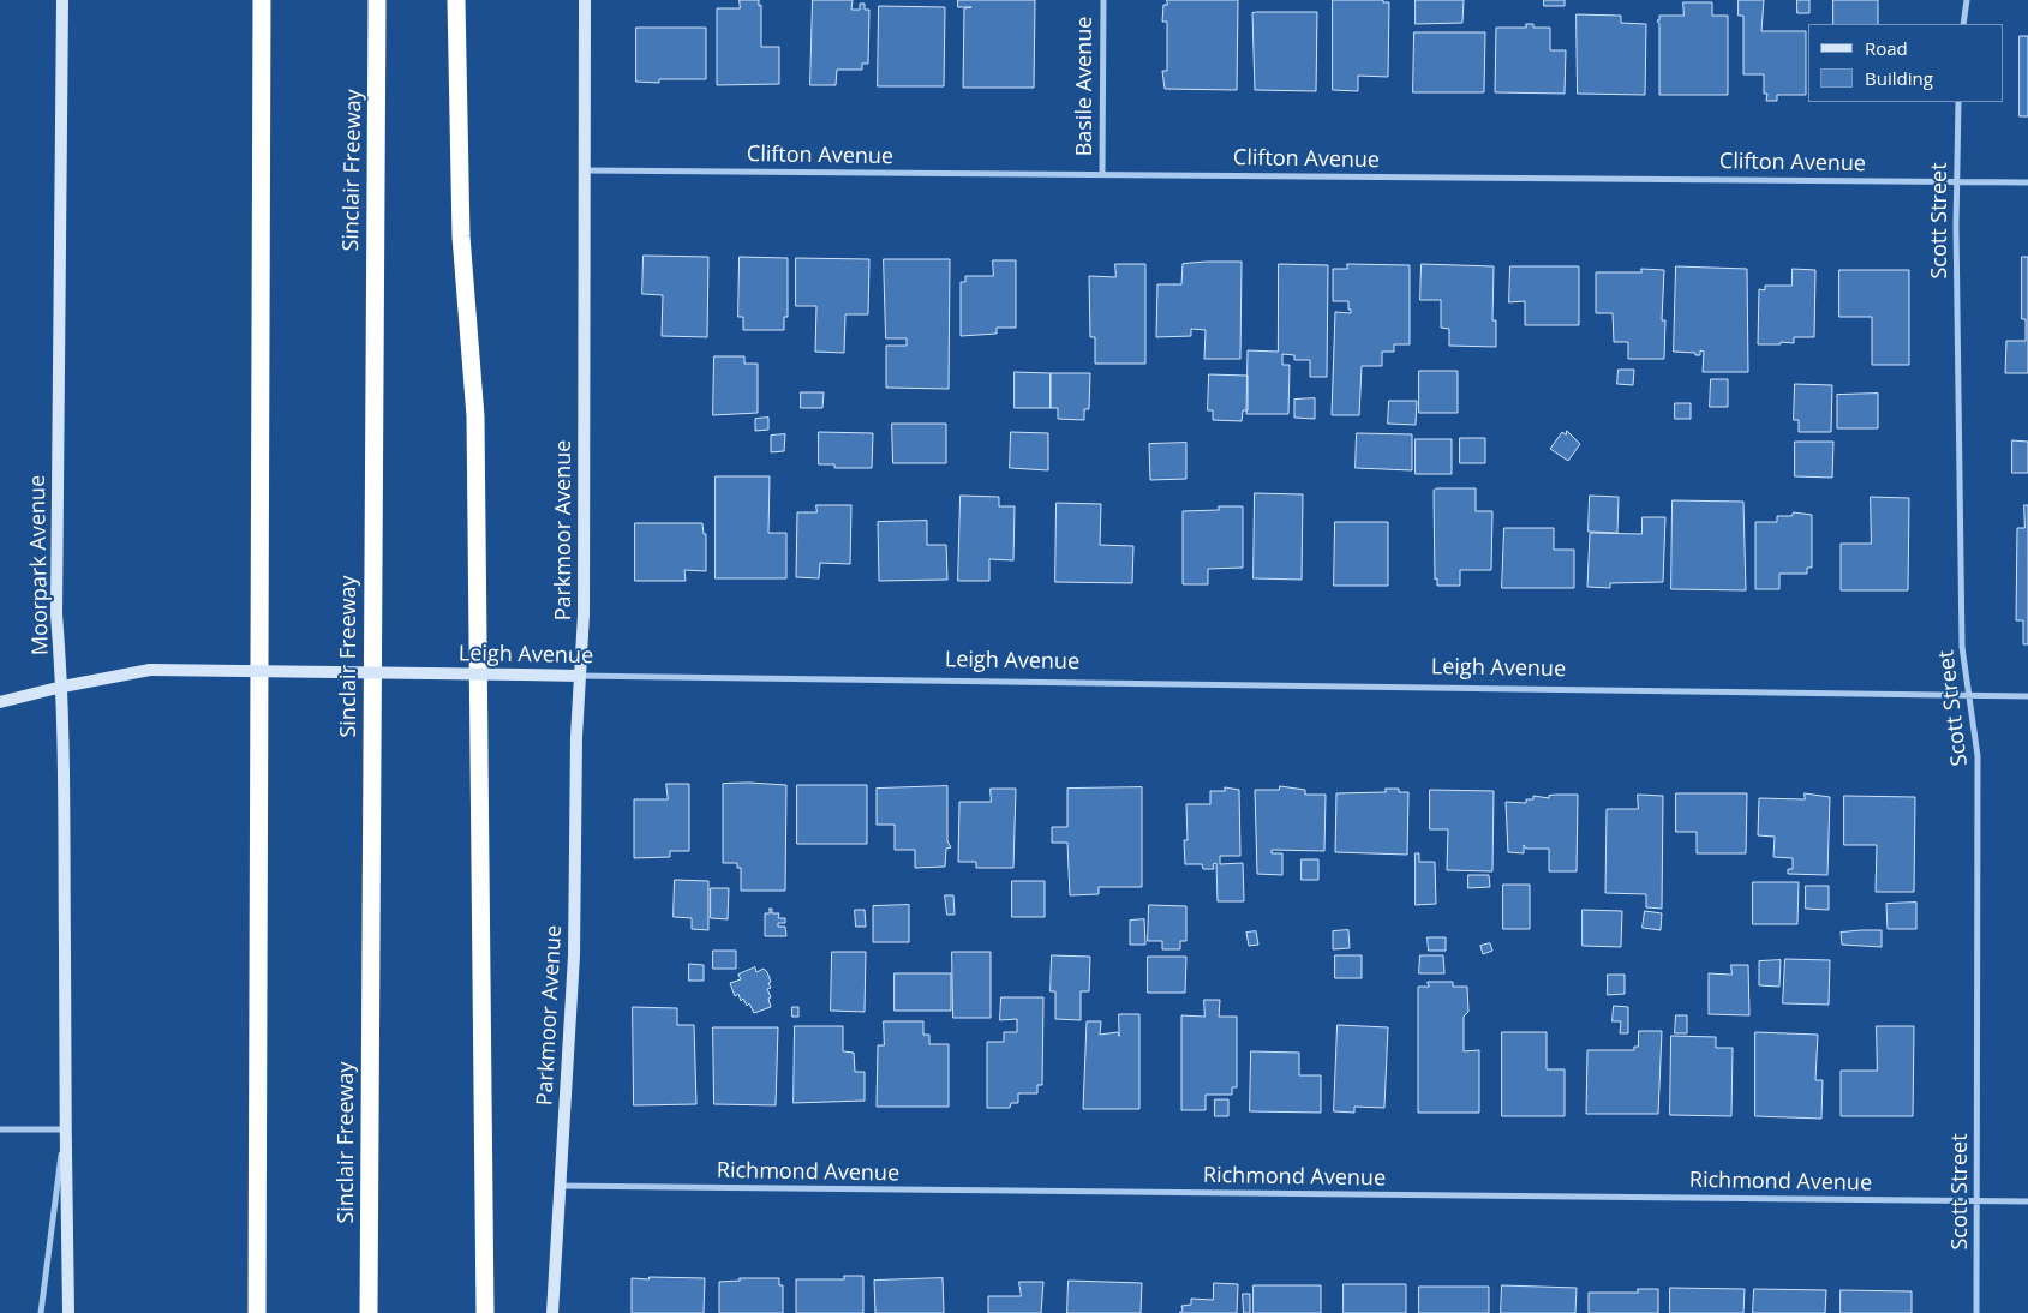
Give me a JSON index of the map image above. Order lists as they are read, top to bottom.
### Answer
{
  "streets": {
    "highway": ["Sinclair Freeway"],
    "street": [
      "Basile Avenue",
      "Clifton Avenue",
      "Scott Street",
      "Parkmoor Avenue",
      "Moorpark Avenue",
      "Leigh Avenue",
      "Richmond Avenue"
    ]
  },
  "crossings": [
    ["Basile Avenue", "Clifton Avenue"],
    ["Clifton Avenue", "Scott Street"],
    ["Clifton Avenue", "Parkmoor Avenue"],
    ["Scott Street", "Leigh Avenue"],
    ["Scott Street", "Richmond Avenue"],
    ["Parkmoor Avenue", "Leigh Avenue"],
    ["Parkmoor Avenue", "Richmond Avenue"],
    ["Moorpark Avenue", "Leigh Avenue"]
  ],
  "legend": ["Road", "Building"]
}
